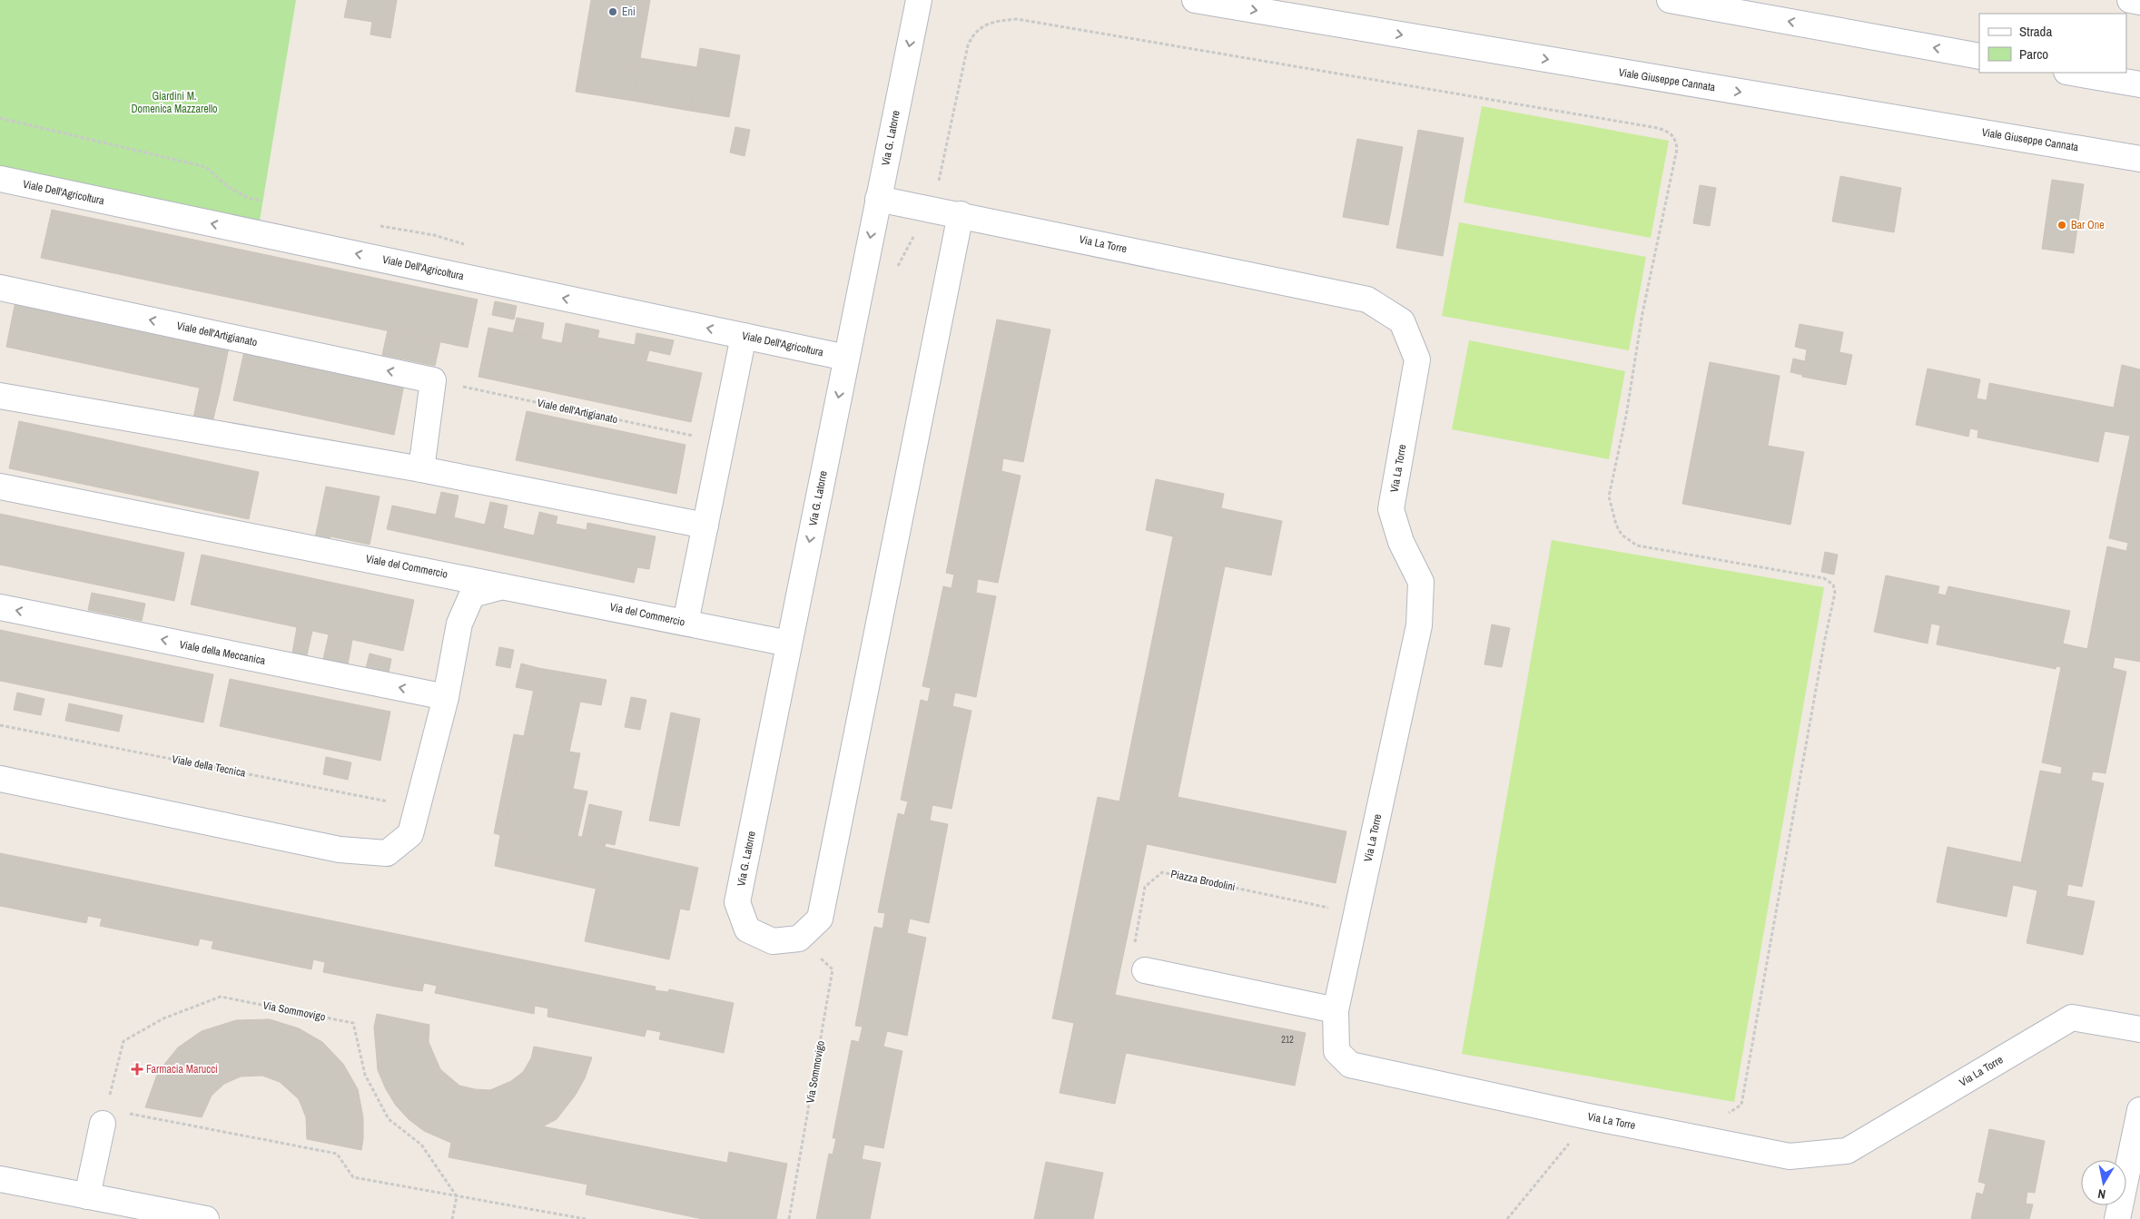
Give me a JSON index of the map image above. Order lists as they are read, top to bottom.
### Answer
{
  "streets": {
    "street": [
      "Viale Giuseppe Cannata",
      "Via G. Latorre",
      "Viale Dell'Agricoltura",
      "Via La Torre",
      "Viale dell'Artigianato",
      "Viale del Commercio",
      "Via del Commercio",
      "Viale della Meccanica"
    ],
    "path": ["Viale della Tecnica", "Piazza Brodolini", "Via Sommovigo"]
  },
  "crossings": [
    ["Via G. Latorre", "Viale Dell'Agricoltura"],
    ["Via G. Latorre", "Via La Torre"],
    ["Via G. Latorre", "Via del Commercio"],
    ["Via G. Latorre", "Via Sommovigo"],
    ["Via La Torre", "Piazza Brodolini"],
    ["Viale del Commercio", "Via del Commercio"]
  ],
  "parks": ["Giardini M. Domenica Mazzarello"],
  "places": {
    "other": ["Eni", "Bar One"],
    "health": ["Farmacia Marucci"]
  },
  "house_numbers": ["212"],
  "legend": ["Strada", "Parco"],
  "north": "bottom"
}
